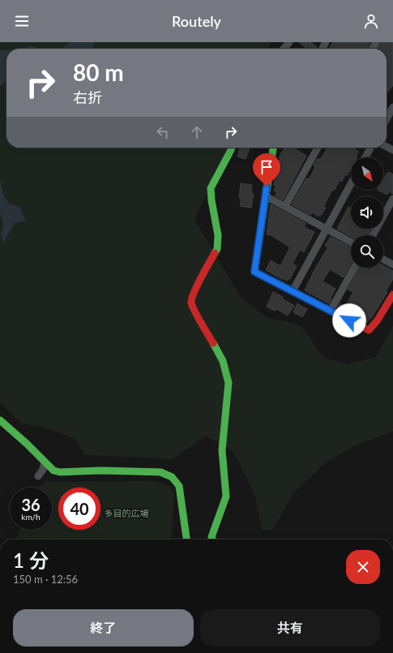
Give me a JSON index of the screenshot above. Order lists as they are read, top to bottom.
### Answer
{
  "parks": ["多目的広場"],
  "north": "bottom right",
  "page": {
    "header": "Routely",
    "turn": ["80 m", "右折"],
    "speed": "36 km/h",
    "limit": "40",
    "heading": ["1 分", "150 m · 12:56"],
    "buttons": ["終了", "共有"]
  }
}
